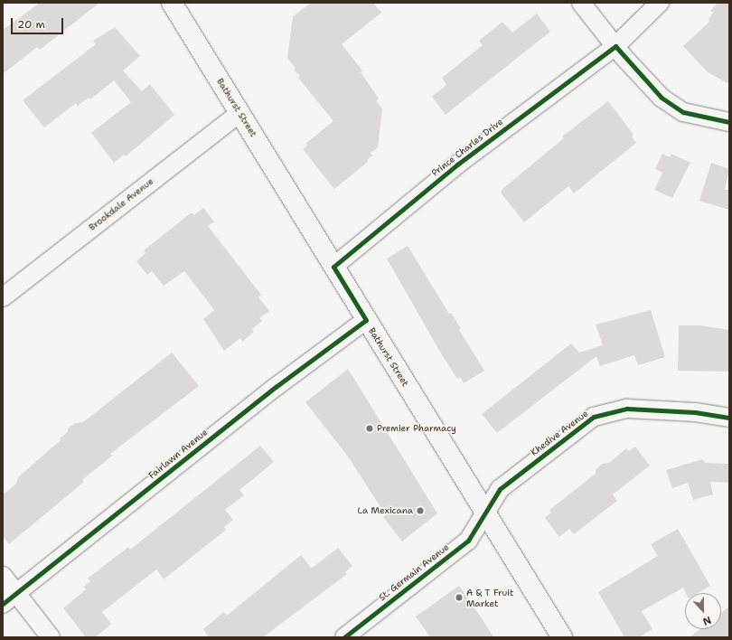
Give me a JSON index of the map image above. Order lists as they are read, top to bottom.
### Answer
{
  "streets": {
    "main road": ["Bathurst Street"],
    "street": [
      "Prince Charles Drive",
      "Brookdale Avenue",
      "Khedive Avenue",
      "Fairlawn Avenue",
      "St. Germain Avenue"
    ]
  },
  "crossings": [
    ["Bathurst Street", "Prince Charles Drive"],
    ["Bathurst Street", "Brookdale Avenue"],
    ["Bathurst Street", "Khedive Avenue"],
    ["Bathurst Street", "Fairlawn Avenue"],
    ["Bathurst Street", "St. Germain Avenue"],
    ["Khedive Avenue", "St. Germain Avenue"]
  ],
  "places": ["Premier Pharmacy", "La Mexicana", "A & T Fruit Market"],
  "scale_bar": "20 m",
  "north": "bottom"
}
